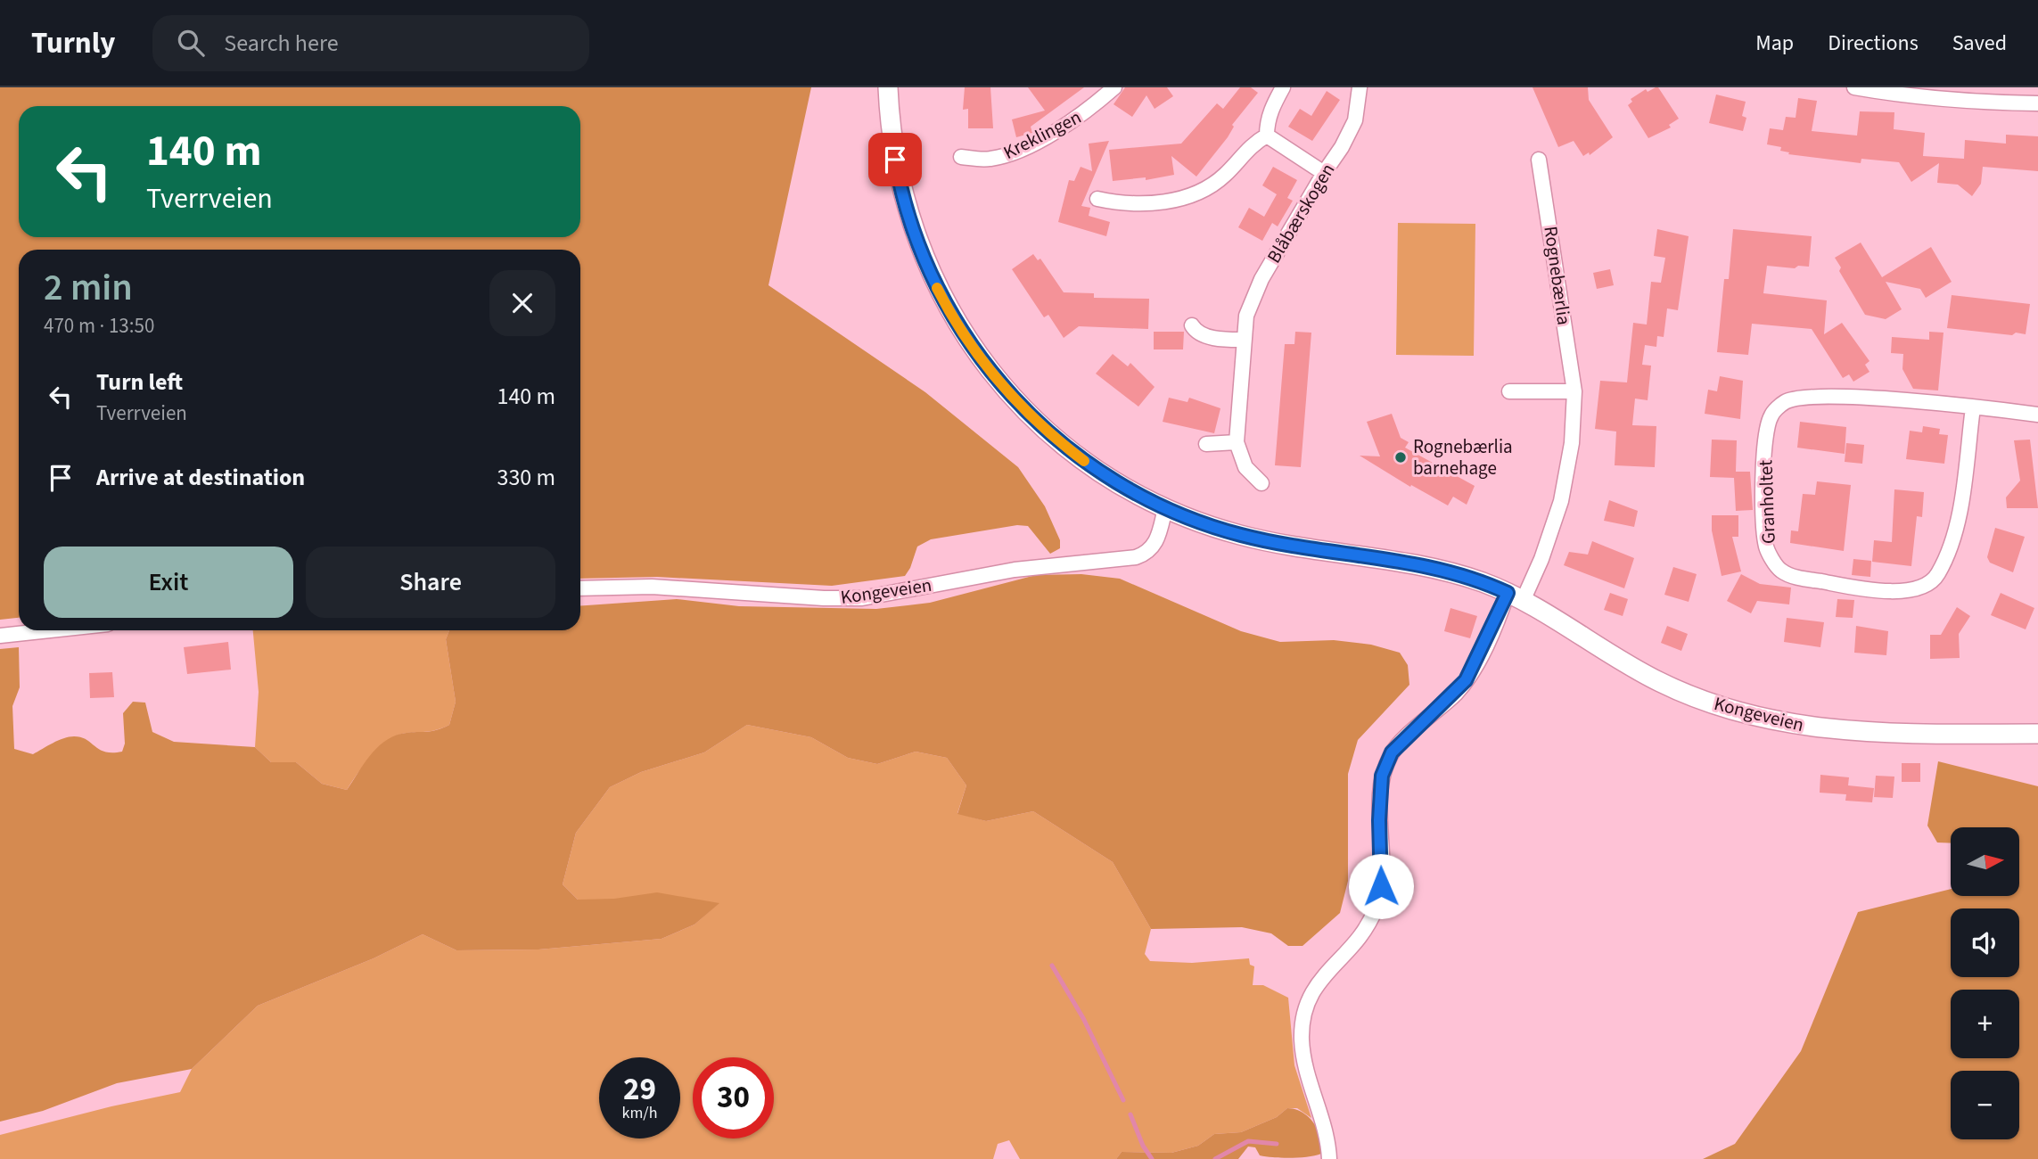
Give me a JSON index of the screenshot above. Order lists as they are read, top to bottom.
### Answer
{
  "streets": {
    "main road": ["Kongeveien"],
    "street": [
      "Kreklingen",
      "Blåbærskogen",
      "Rognebærlia",
      "Granholtet"
    ]
  },
  "crossings": [
    ["Rognebærlia", "Kongeveien"]
  ],
  "places": ["Rognebærlia barnehage"],
  "north": "right",
  "page": {
    "header": "Turnly",
    "search": "Search here",
    "nav": ["Map", "Directions", "Saved"],
    "turn": ["140 m", "Tverrveien"],
    "heading": ["2 min", "470 m · 13:50"],
    "list": [
      {
        "name": "Turn left",
        "note": "Tverrveien",
        "value": "140 m"
      },
      {
        "name": "Arrive at destination",
        "value": "330 m"
      }
    ],
    "buttons": ["Exit", "Share"],
    "map_buttons": ["+", "−"],
    "speed": "29 km/h",
    "limit": "30"
  }
}
